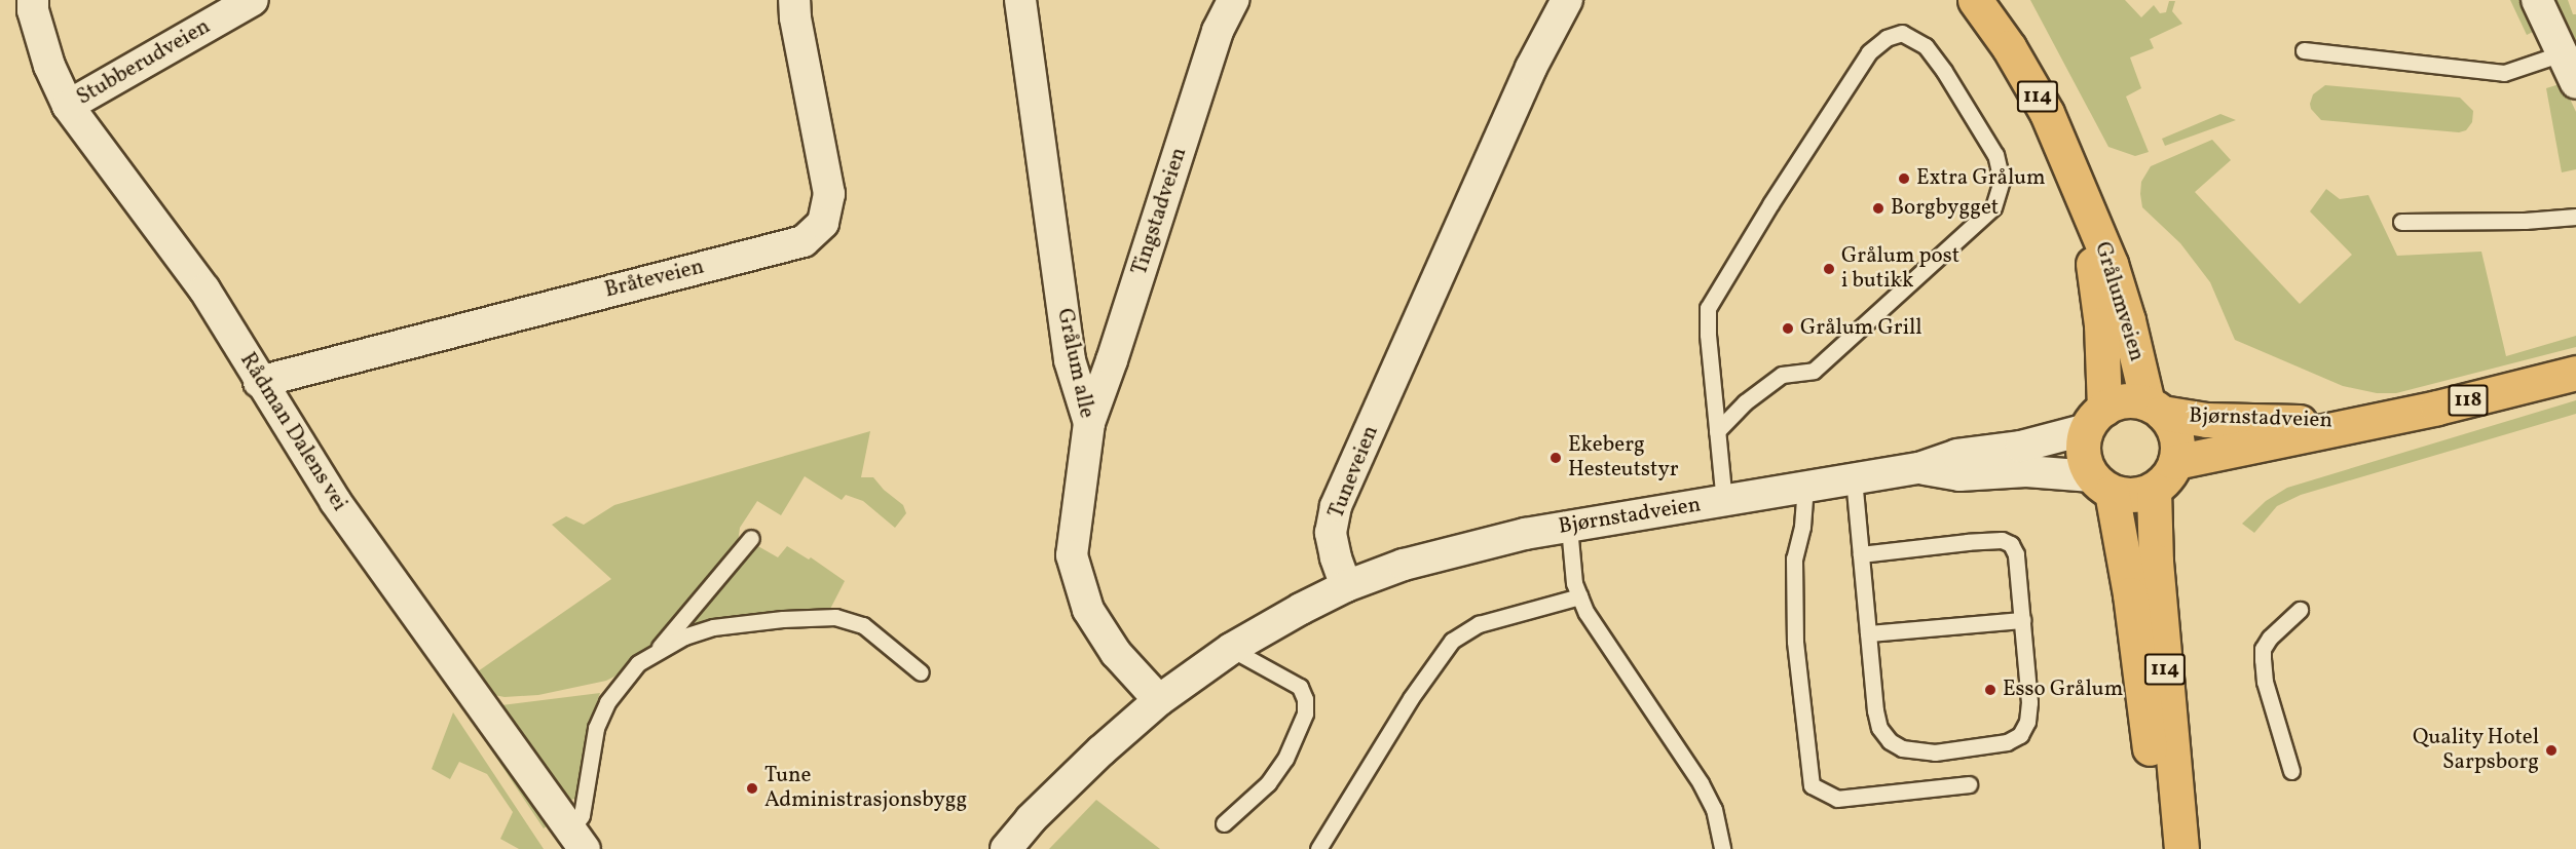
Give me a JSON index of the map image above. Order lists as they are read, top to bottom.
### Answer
{
  "streets": {
    "main road": [
      "114",
      "Grålumveien",
      "118",
      "Bjørnstadveien"
    ],
    "street": [
      "Stubberudveien",
      "Tingstadveien",
      "Bråteveien",
      "Grålum alle",
      "Rådman Dalens vei",
      "Tuneveien"
    ]
  },
  "crossings": [
    ["Stubberudveien", "Rådman Dalens vei"],
    ["114", "Grålumveien"],
    ["114", "Bjørnstadveien"],
    ["Tingstadveien", "Grålum alle"],
    ["Bråteveien", "Rådman Dalens vei"],
    ["Grålumveien", "Bjørnstadveien"],
    ["Bjørnstadveien", "Tuneveien"]
  ],
  "places": [
    "Extra Grålum",
    "Borgbygget",
    "Grålum post i butikk",
    "Grålum Grill",
    "Ekeberg Hesteutstyr",
    "Esso Grålum",
    "Quality Hotel Sarpsborg",
    "Tune Administrasjonsbygg"
  ]
}
